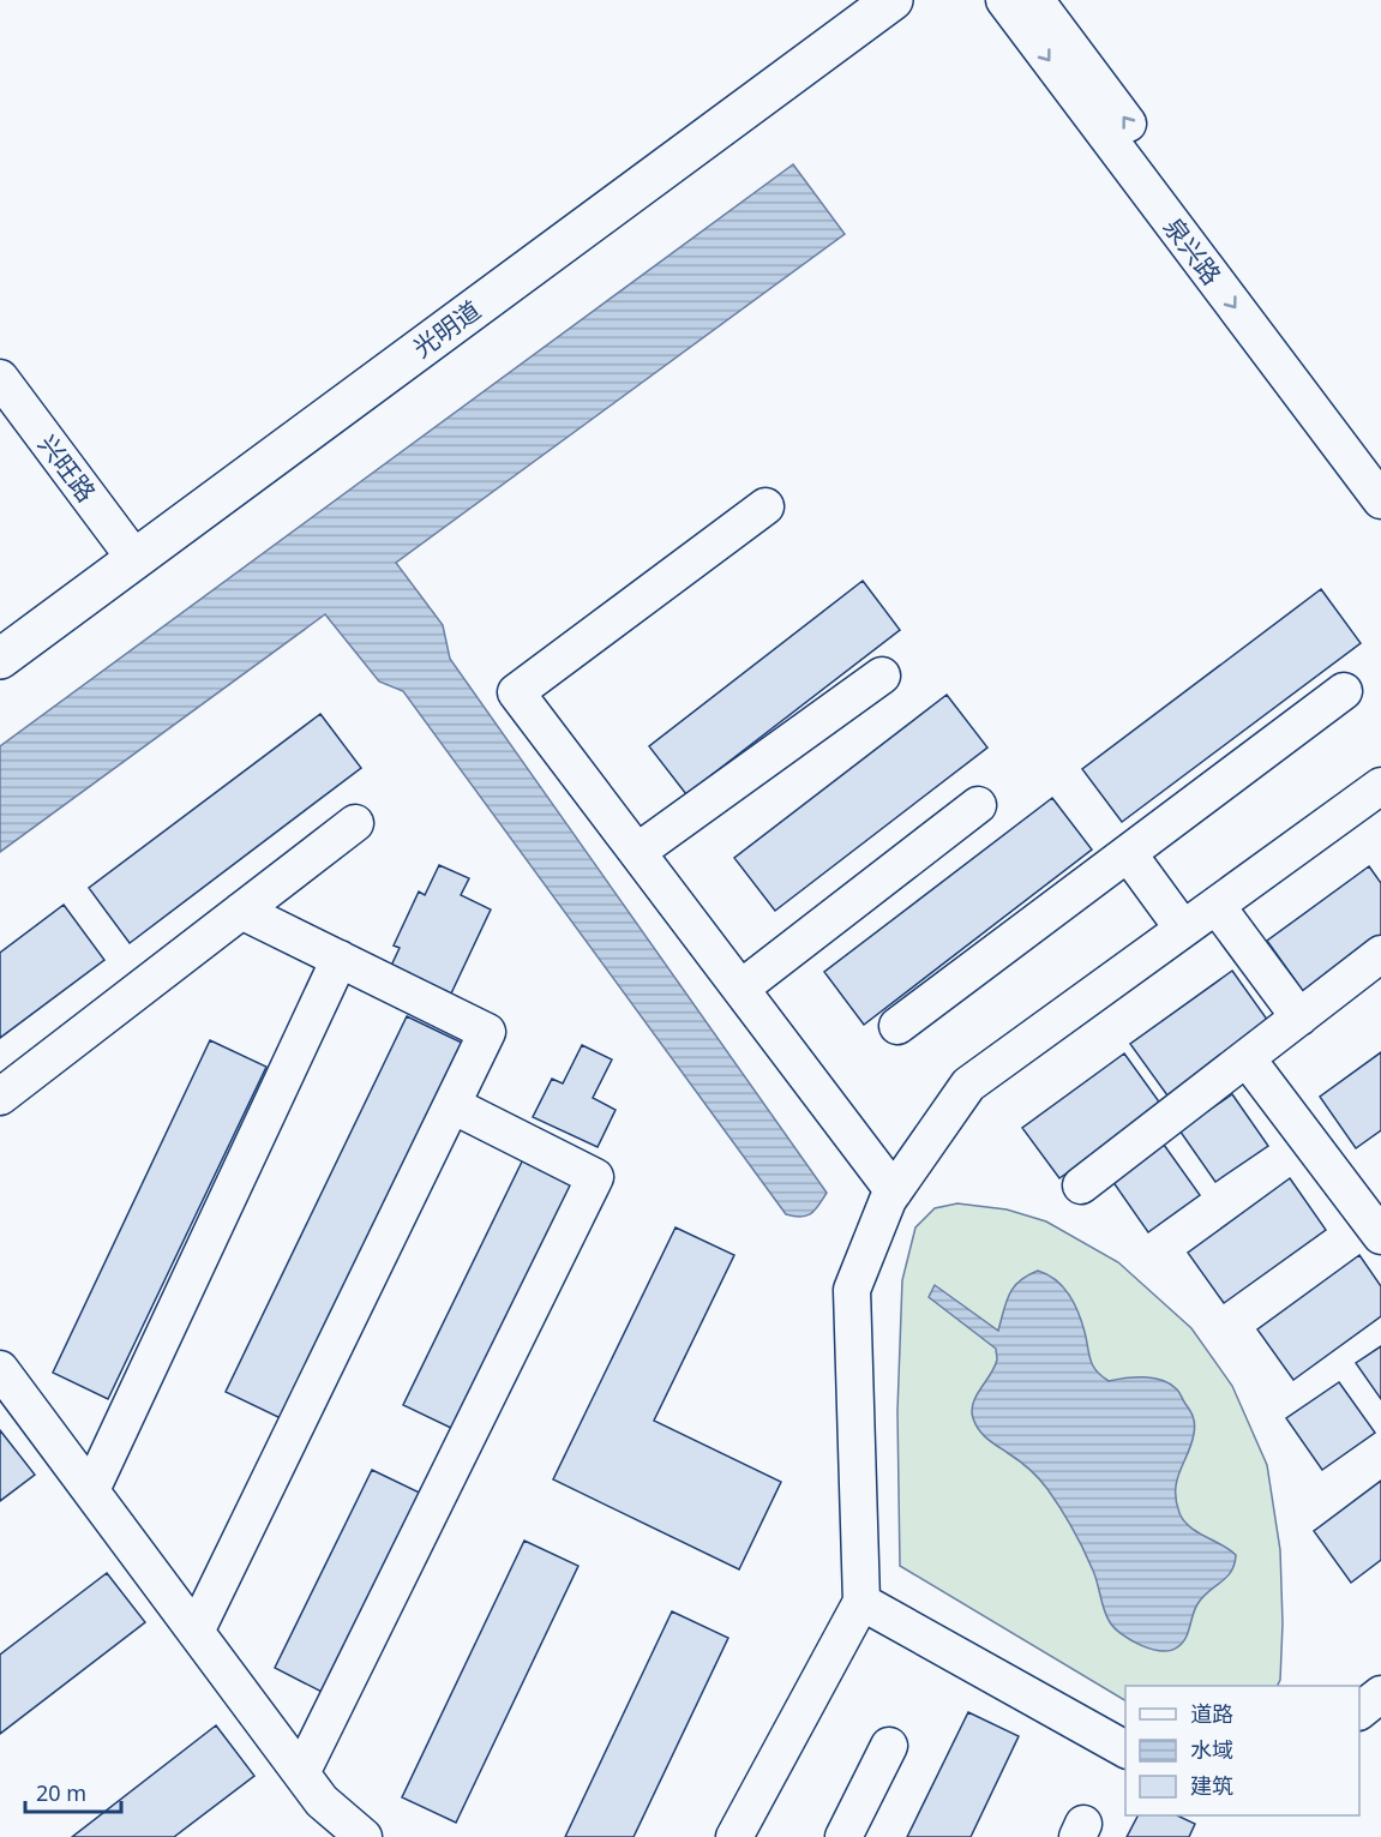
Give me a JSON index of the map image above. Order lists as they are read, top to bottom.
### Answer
{
  "streets": {
    "main road": ["光明道"],
    "street": ["泉兴路", "兴旺路"]
  },
  "crossings": [
    ["光明道", "兴旺路"]
  ],
  "legend": ["道路", "水域", "建筑"],
  "scale_bar": "20 m"
}
